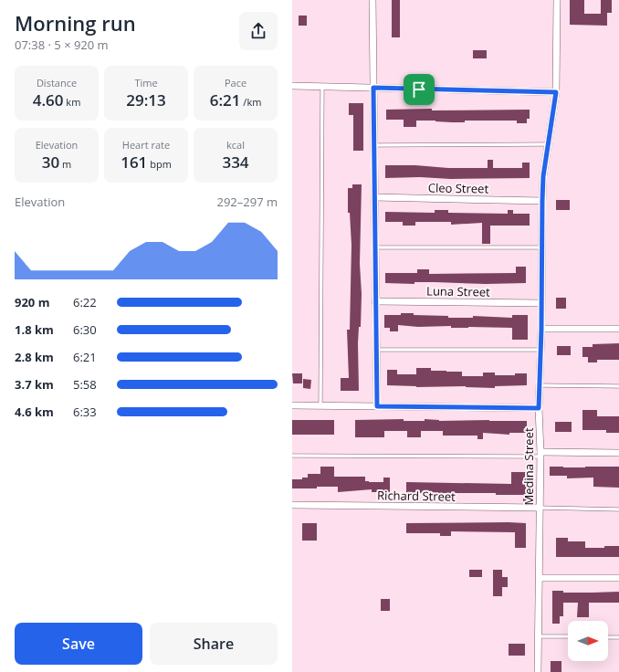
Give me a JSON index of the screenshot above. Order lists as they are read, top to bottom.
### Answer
{
  "streets": {
    "street": [
      "Cleo Street",
      "Luna Street",
      "Medina Street",
      "Richard Street"
    ]
  },
  "crossings": [
    ["Cleo Street", "Medina Street"],
    ["Luna Street", "Medina Street"],
    ["Medina Street", "Richard Street"]
  ],
  "north": "right",
  "page": {
    "heading": ["Morning run", "07:38 · 5 × 920 m"],
    "stats": [
      ["Distance", "4.60 km"],
      ["Time", "29:13"],
      ["Pace", "6:21 /km"],
      ["Elevation", "30 m"],
      ["Heart rate", "161 bpm"],
      ["kcal", "334"]
    ],
    "chart": ["Elevation", "292–297 m"],
    "list": [
      {
        "name": "920 m",
        "note": "6:22"
      },
      {
        "name": "1.8 km",
        "note": "6:30"
      },
      {
        "name": "2.8 km",
        "note": "6:21"
      },
      {
        "name": "3.7 km",
        "note": "5:58"
      },
      {
        "name": "4.6 km",
        "note": "6:33"
      }
    ],
    "buttons": ["Save", "Share"]
  }
}
